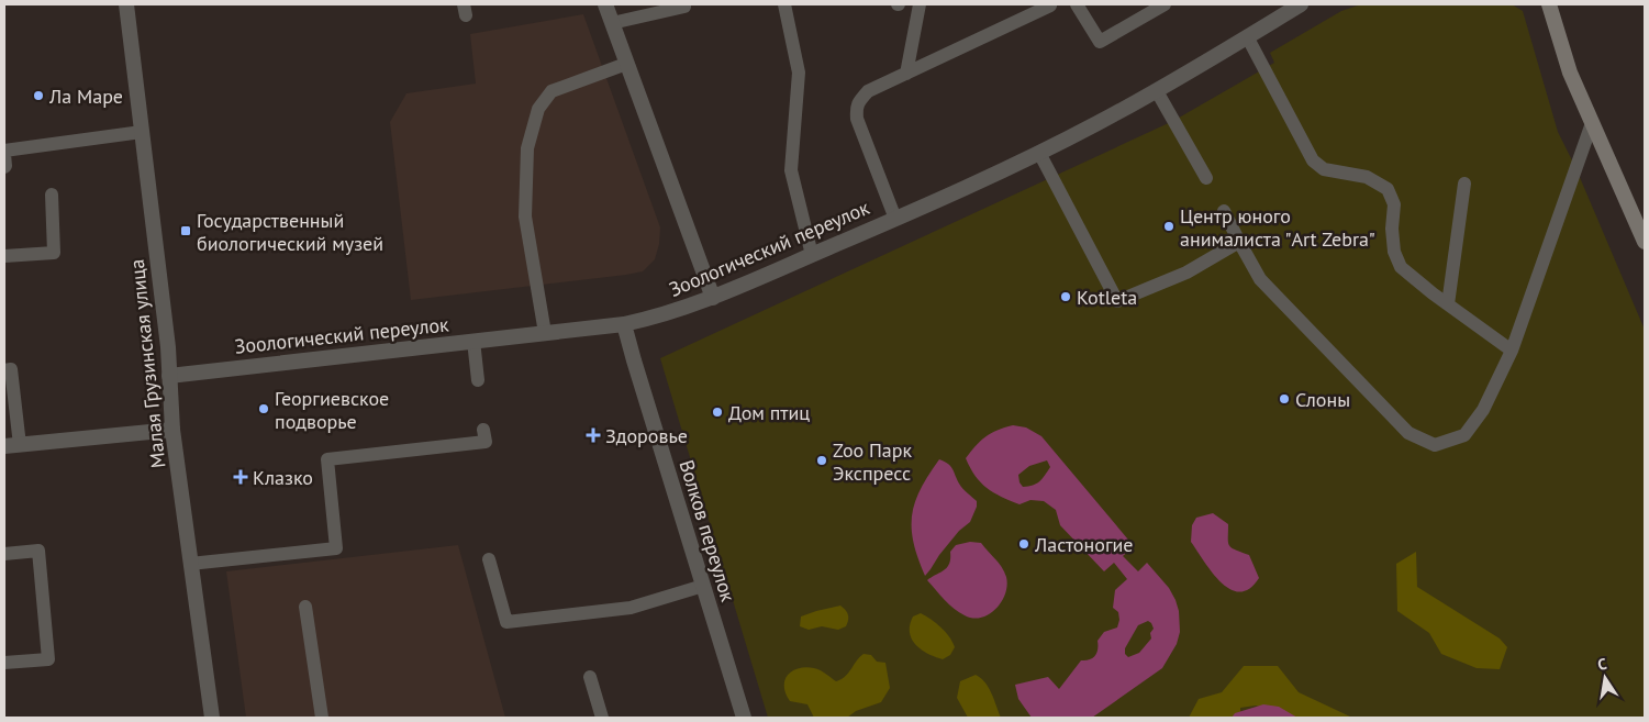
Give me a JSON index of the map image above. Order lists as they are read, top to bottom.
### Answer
{
  "streets": {
    "street": ["Зоологический переулок", "Малая Грузинская улица", "Волков переулок"]
  },
  "crossings": [
    ["Зоологический переулок", "Малая Грузинская улица"],
    ["Зоологический переулок", "Волков переулок"]
  ],
  "places": {
    "other": [
      "Ла Маре",
      "Центр юного анималиста \"Art Zebra\"",
      "Kotleta",
      "Слоны",
      "Георгиевское подворье",
      "Дом птиц",
      "Zoo Парк Экспресс",
      "Ластоногие"
    ],
    "transit": ["Государственный биологический музей"],
    "health": ["Здоровье", "Клазко"]
  },
  "north": "top"
}
